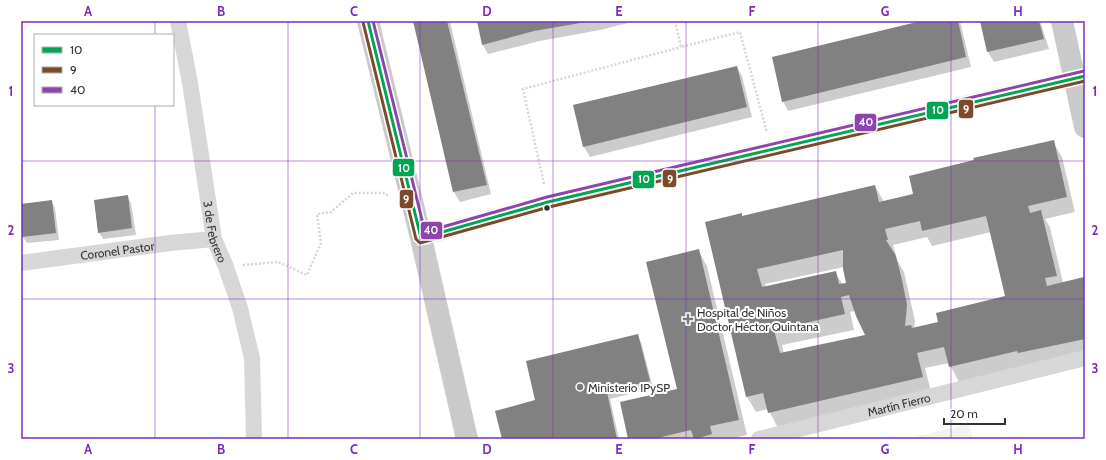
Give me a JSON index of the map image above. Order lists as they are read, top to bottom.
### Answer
{
  "streets": {
    "street": ["3 de Febrero", "Coronel Pastor", "Martín Fierro"]
  },
  "crossings": [
    ["3 de Febrero", "Coronel Pastor"]
  ],
  "places": {
    "health": ["Hospital de Niños Doctor Héctor Quintana"],
    "other": ["Ministerio IPySP"]
  },
  "lines": ["transit line 10", "transit line 40", "transit line 9"],
  "legend": ["10", "9", "40"],
  "scale_bar": "20 m",
  "grid": {
    "columns": [
      "A",
      "B",
      "C",
      "D",
      "E",
      "F",
      "G",
      "H"
    ],
    "rows": ["1", "2", "3"]
  }
}
